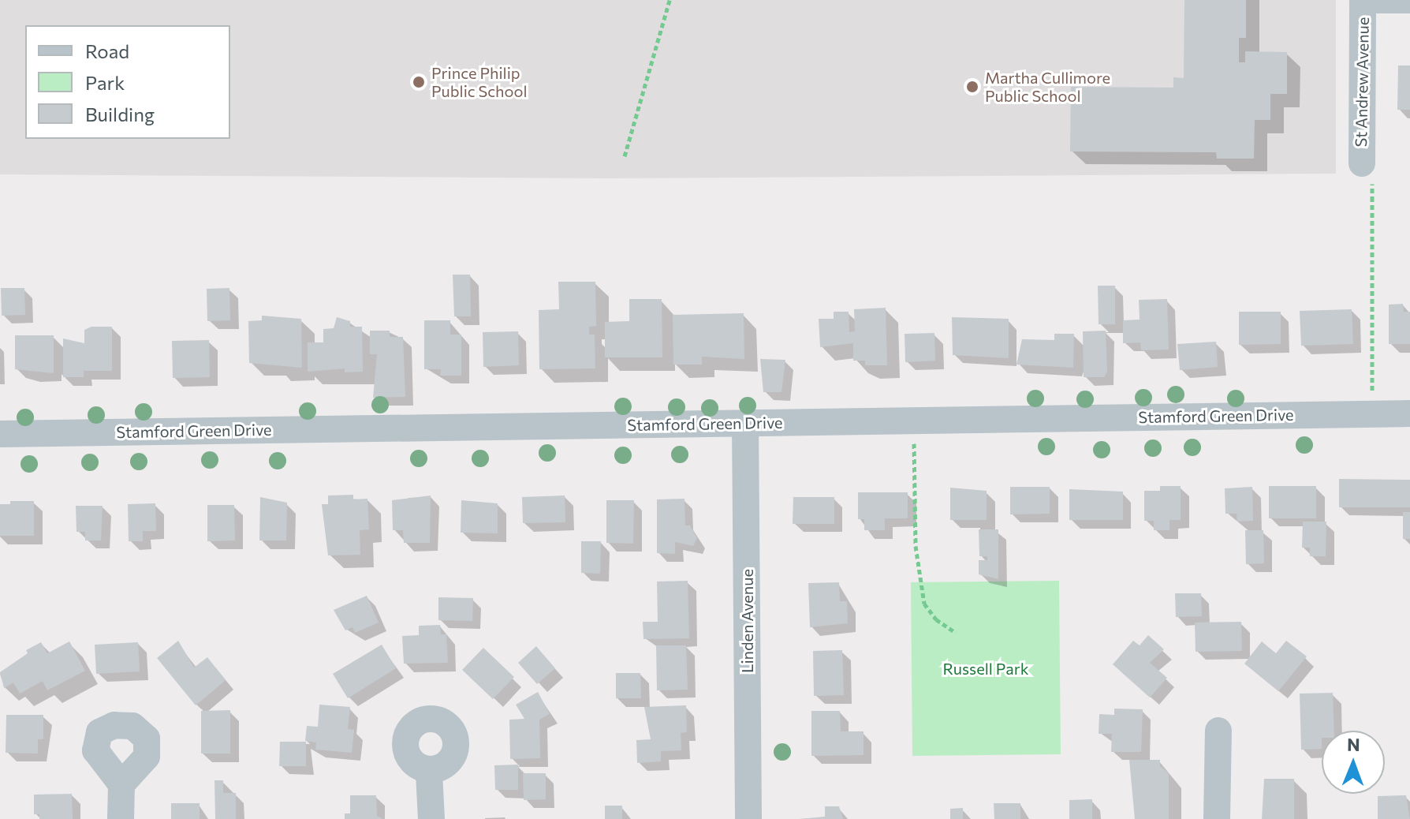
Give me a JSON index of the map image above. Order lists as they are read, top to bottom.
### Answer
{
  "streets": {
    "street": ["St Andrew Avenue", "Stamford Green Drive", "Linden Avenue"]
  },
  "crossings": [
    ["Stamford Green Drive", "Linden Avenue"]
  ],
  "parks": ["Russell Park"],
  "places": ["Prince Philip Public School", "Martha Cullimore Public School"],
  "legend": ["Road", "Park", "Building"],
  "north": "top"
}
